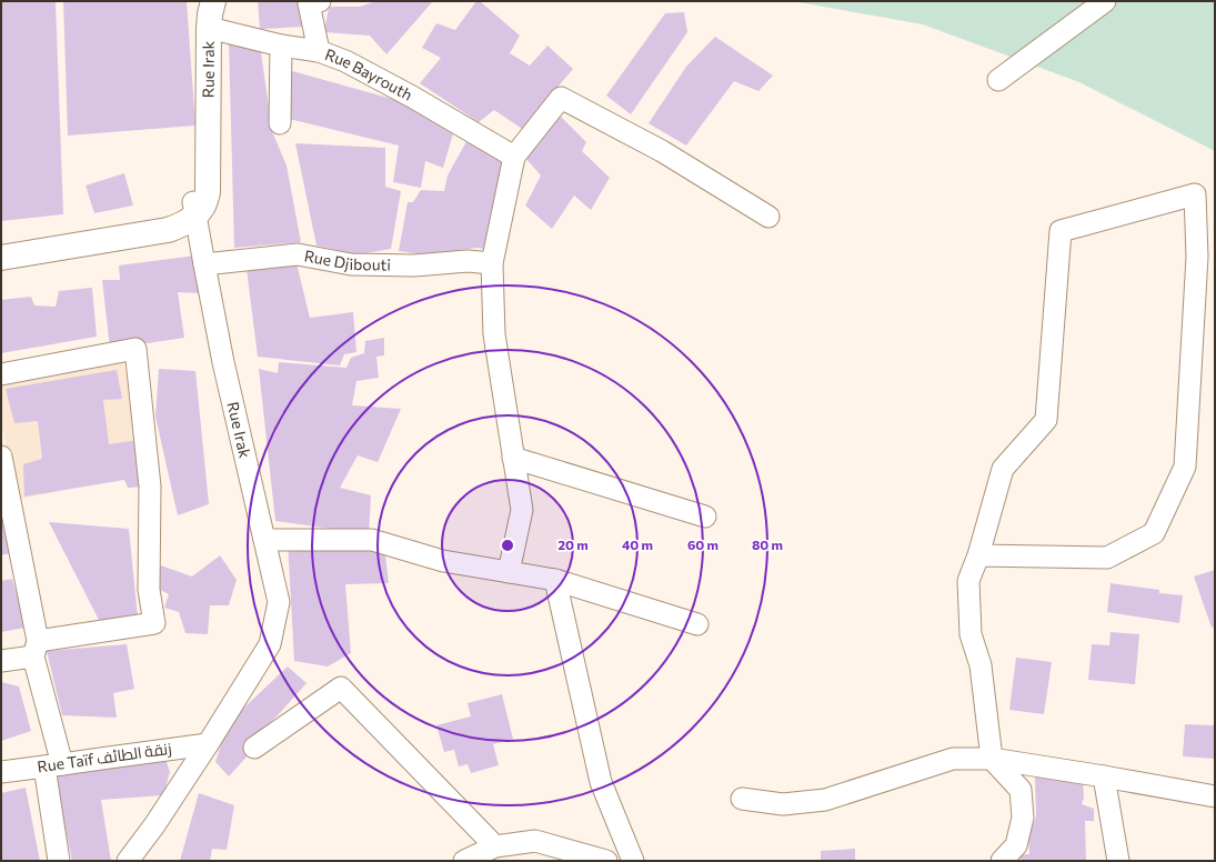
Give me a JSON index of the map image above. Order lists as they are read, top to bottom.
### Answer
{
  "streets": {
    "street": [
      "Rue Irak",
      "Rue Bayrouth",
      "Rue Djibouti",
      "Rue Taïf زنقة الطائف"
    ]
  },
  "crossings": [
    ["Rue Irak", "Rue Bayrouth"],
    ["Rue Irak", "Rue Djibouti"],
    ["Rue Irak", "Rue Taïf زنقة الطائف"]
  ],
  "rings": [
    "20 m",
    "40 m",
    "60 m",
    "80 m"
  ]
}
